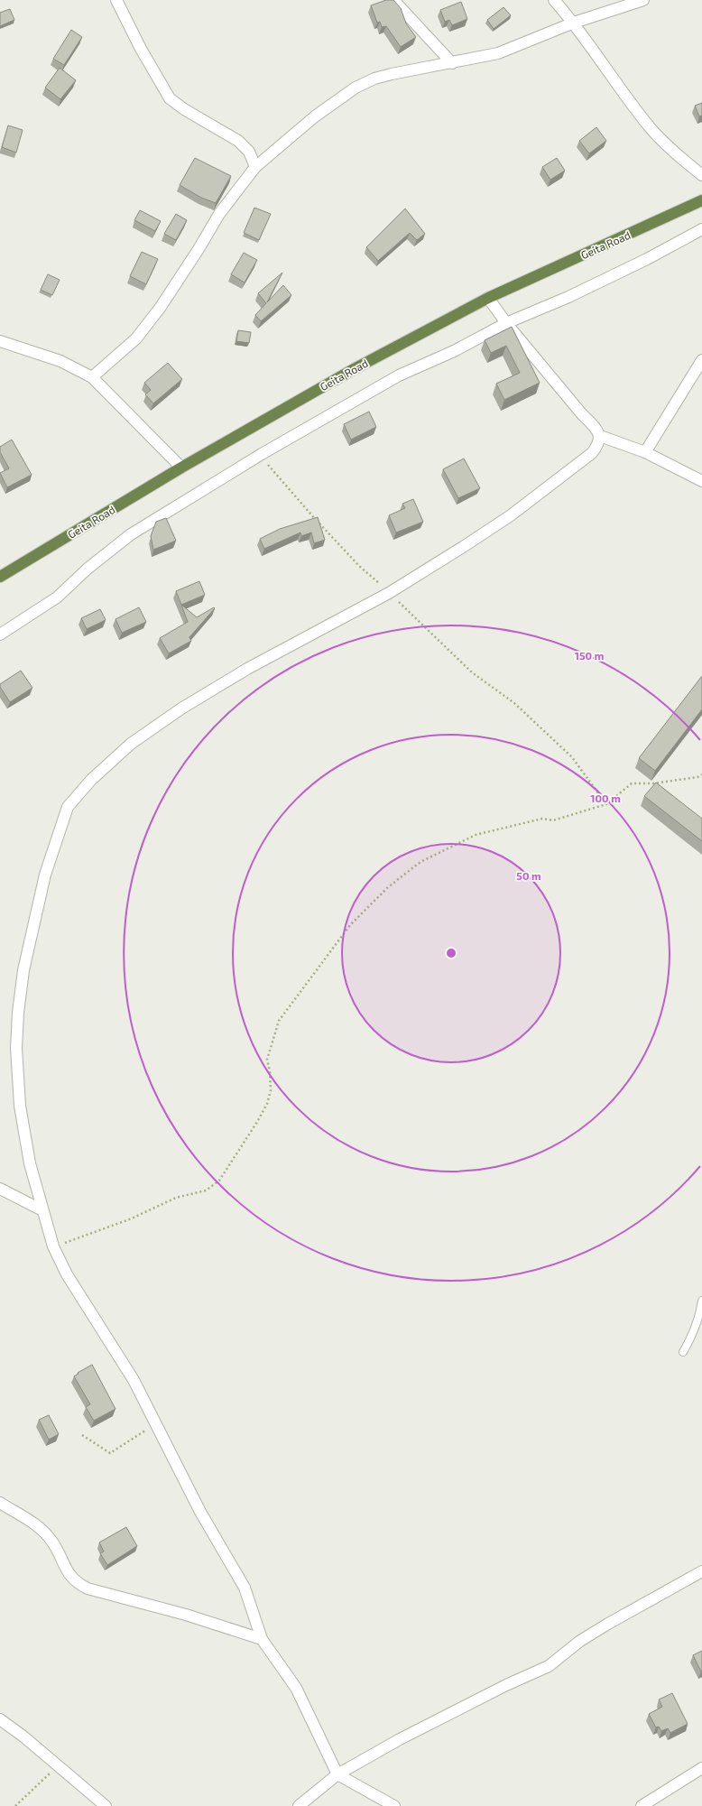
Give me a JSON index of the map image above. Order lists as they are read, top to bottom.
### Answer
{
  "streets": {
    "highway": ["Geita Road"]
  },
  "rings": ["150 m", "100 m", "50 m"]
}
